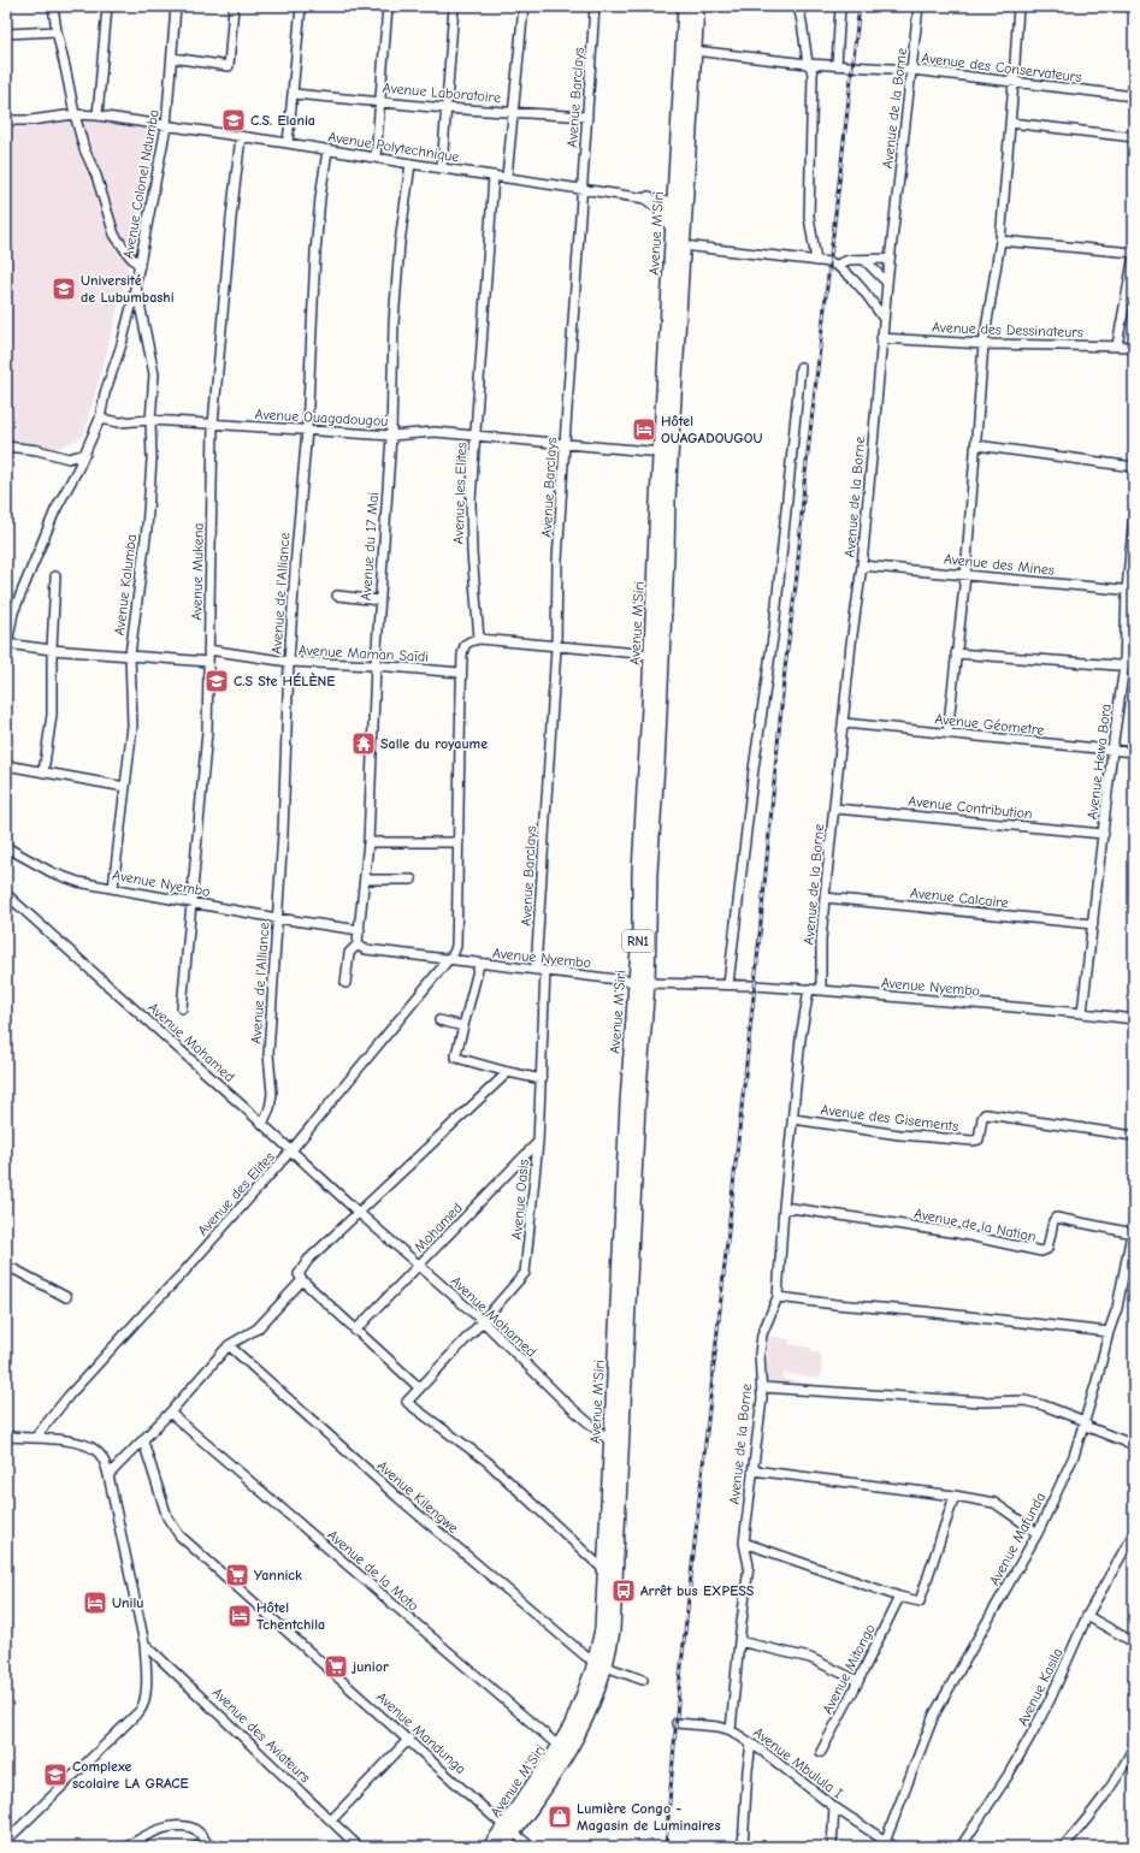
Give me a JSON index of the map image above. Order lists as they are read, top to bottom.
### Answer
{
  "streets": {
    "highway": ["Avenue M'Siri", "RN1"],
    "street": [
      "Avenue des Conservateurs",
      "Avenue Laboratoire",
      "Avenue Barclays",
      "Avenue de la Borne",
      "Avenue Polytechnique",
      "Avenue Colonel Ndumba",
      "Avenue des Dessinateurs",
      "Avenue Ouagadougou",
      "Avenue les Elites",
      "Avenue du 17 Mai",
      "Avenue des Mines",
      "Avenue Mukena",
      "Avenue Kalumba",
      "Avenue de l'Alliance",
      "Avenue Maman Saïdi",
      "Avenue Géometre",
      "Avenue Hewa Bora",
      "Avenue Contribution",
      "Avenue Nyembo",
      "Avenue Calcaire",
      "Avenue Mohamed",
      "Avenue des Gisements",
      "Avenue des Elites",
      "Avenue Oasis",
      "Avenue de la Nation",
      "Mohamed",
      "Avenue Kilengwe",
      "Avenue Mafunda",
      "Avenue de la Moto",
      "Avenue Mitongo",
      "Avenue Kasila",
      "Avenue Mandunga",
      "Avenue des Aviateurs",
      "Avenue Mbulula I"
    ]
  },
  "crossings": [
    ["Avenue des Conservateurs", "Avenue de la Borne"],
    ["Avenue des Conservateurs", "Avenue M'Siri"],
    ["Avenue Laboratoire", "Avenue Barclays"],
    ["Avenue Barclays", "Avenue Polytechnique"],
    ["Avenue Barclays", "Avenue Ouagadougou"],
    ["Avenue Barclays", "Avenue Nyembo"],
    ["Avenue de la Borne", "Avenue des Dessinateurs"],
    ["Avenue de la Borne", "Avenue des Mines"],
    ["Avenue de la Borne", "Avenue Géometre"],
    ["Avenue de la Borne", "Avenue Contribution"],
    ["Avenue de la Borne", "Avenue Nyembo"],
    ["Avenue de la Borne", "Avenue Calcaire"],
    ["Avenue de la Borne", "Avenue des Gisements"],
    ["Avenue de la Borne", "Avenue de la Nation"],
    ["Avenue de la Borne", "Avenue Mbulula I"],
    ["Avenue Polytechnique", "Avenue Colonel Ndumba"],
    ["Avenue Polytechnique", "Avenue M'Siri"],
    ["Avenue Polytechnique", "Avenue les Elites"],
    ["Avenue Polytechnique", "Avenue du 17 Mai"],
    ["Avenue Polytechnique", "Avenue Mukena"],
    ["Avenue Polytechnique", "Avenue de l'Alliance"],
    ["Avenue Colonel Ndumba", "Avenue Ouagadougou"],
    ["Avenue Colonel Ndumba", "Avenue Kalumba"],
    ["Avenue M'Siri", "Avenue Ouagadougou"],
    ["Avenue M'Siri", "Avenue Nyembo"],
    ["Avenue M'Siri", "Avenue Mohamed"],
    ["Avenue M'Siri", "Avenue Oasis"],
    ["Avenue M'Siri", "Avenue Kilengwe"],
    ["Avenue M'Siri", "Avenue de la Moto"],
    ["Avenue M'Siri", "Avenue Mandunga"],
    ["Avenue Ouagadougou", "Avenue les Elites"],
    ["Avenue Ouagadougou", "Avenue du 17 Mai"],
    ["Avenue Ouagadougou", "Avenue Mukena"],
    ["Avenue Ouagadougou", "Avenue Kalumba"],
    ["Avenue Ouagadougou", "Avenue de l'Alliance"],
    ["Avenue les Elites", "Avenue des Elites"],
    ["Avenue du 17 Mai", "Avenue Maman Saïdi"],
    ["Avenue du 17 Mai", "Avenue Nyembo"],
    ["Avenue des Mines", "Avenue Hewa Bora"],
    ["Avenue Mukena", "Avenue Maman Saïdi"],
    ["Avenue Mukena", "Avenue Nyembo"],
    ["Avenue Kalumba", "Avenue Nyembo"],
    ["Avenue de l'Alliance", "Avenue Maman Saïdi"],
    ["Avenue de l'Alliance", "Avenue Nyembo"],
    ["Avenue de l'Alliance", "Avenue Mohamed"],
    ["Avenue Maman Saïdi", "Avenue des Elites"],
    ["Avenue Géometre", "Avenue Hewa Bora"],
    ["Avenue Hewa Bora", "Avenue Contribution"],
    ["Avenue Hewa Bora", "Avenue Nyembo"],
    ["Avenue Hewa Bora", "Avenue Calcaire"],
    ["Avenue Nyembo", "Avenue des Elites"],
    ["Avenue Nyembo", "Avenue Oasis"],
    ["Avenue Mohamed", "Avenue des Elites"],
    ["Avenue Mohamed", "Avenue Oasis"],
    ["Avenue Mohamed", "Mohamed"],
    ["Avenue Oasis", "Mohamed"],
    ["Avenue de la Nation", "Avenue Mafunda"],
    ["Avenue Mafunda", "Avenue Mbulula I"]
  ],
  "places": {
    "school or university": [
      "C.S. Elania",
      "Université de Lubumbashi",
      "C.S Ste HÉLÈNE",
      "Complexe scolaire LA GRACE"
    ],
    "hotel": ["Hôtel OUAGADOUGOU", "Unilu", "Hôtel Tchentchila"],
    "temple": ["Salle du royaume"],
    "supermarket": ["Yannick", "junior"],
    "bus stop": ["Arrêt bus EXPESS"],
    "shop": ["Lumière Congo - Magasin de Luminaires"]
  }
}
